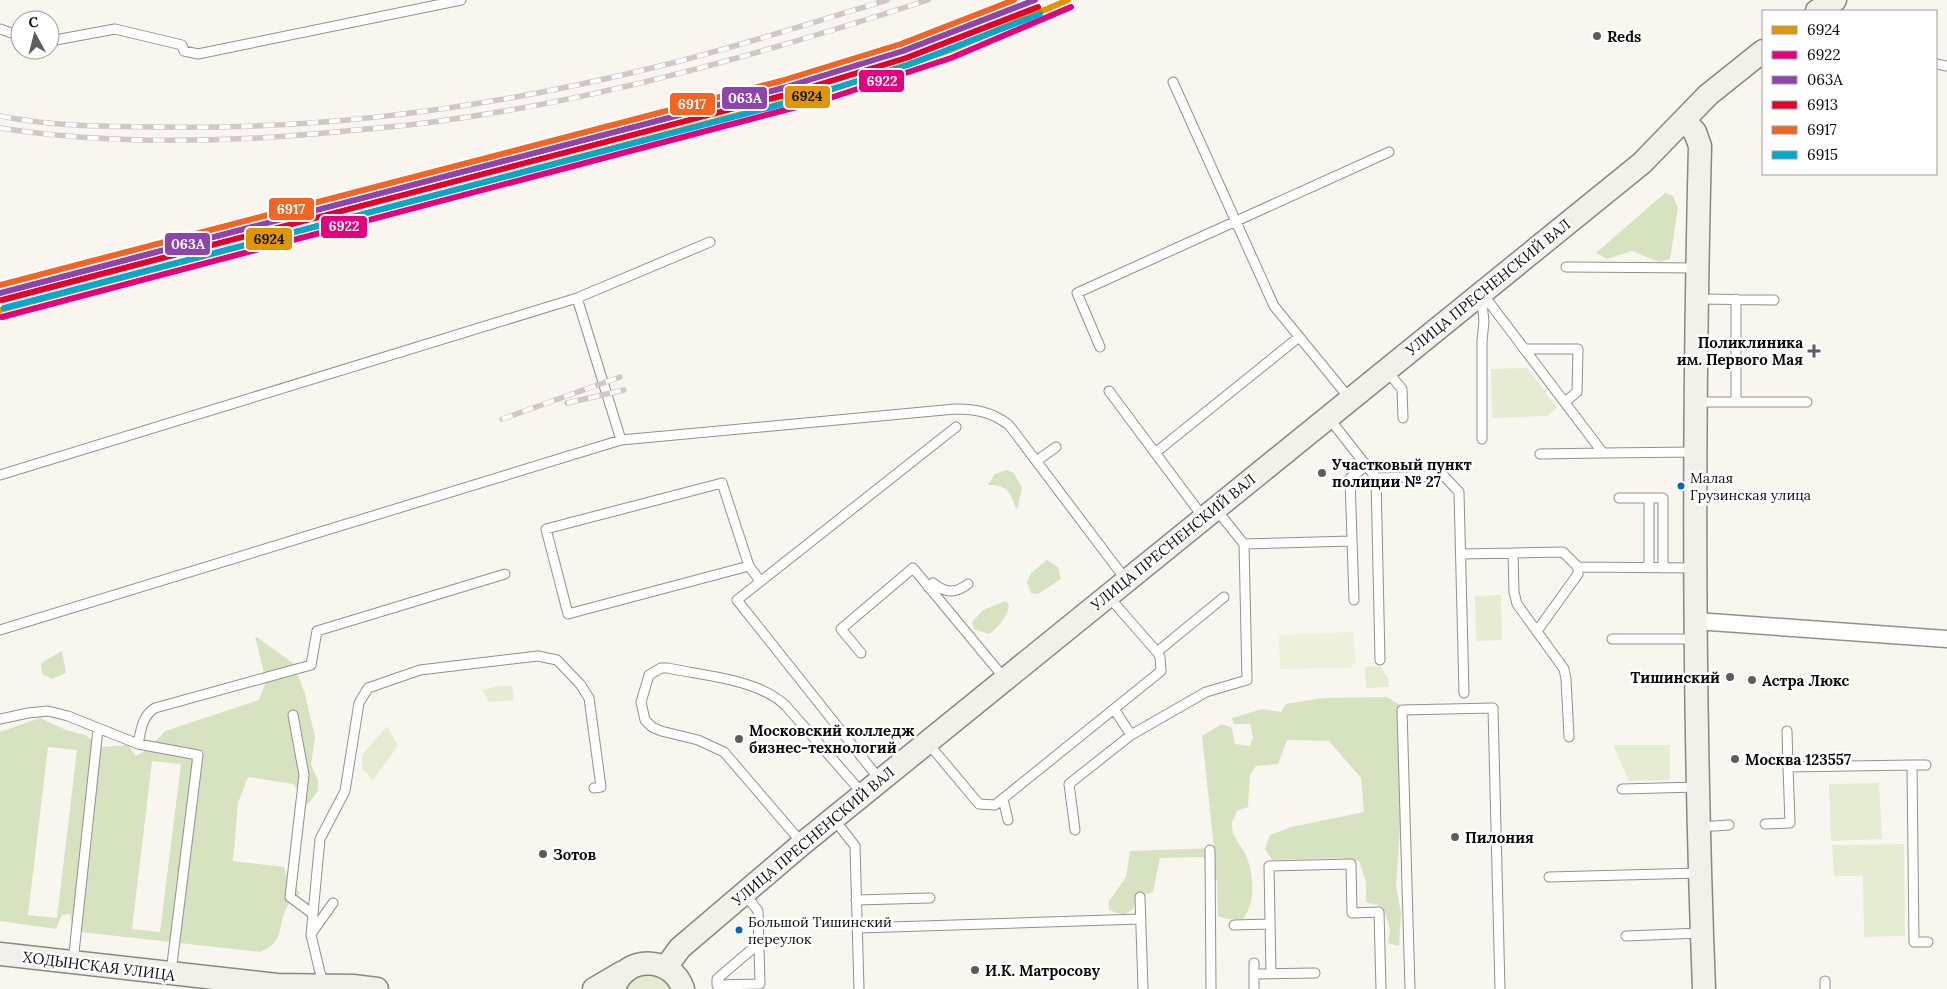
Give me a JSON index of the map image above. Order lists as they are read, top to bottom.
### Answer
{
  "streets": {
    "main road": ["УЛИЦА ПРЕСНЕНСКИЙ ВАЛ", "ХОДЫНСКАЯ УЛИЦА"]
  },
  "places": {
    "other": [
      "Reds",
      "Участковый пункт полиции № 27",
      "Малая Грузинская улица",
      "Тишинский",
      "Астра Люкс",
      "Московский колледж бизнес-технологий",
      "Москва 123557",
      "Пилония",
      "Зотов",
      "Большой Тишинский переулок",
      "И.К. Матросову"
    ],
    "health": ["Поликлиника им. Первого Мая"]
  },
  "lines": [
    "transit line 6924",
    "transit line 063А",
    "transit line 6917",
    "transit line 6922",
    "transit line 6913",
    "transit line 6915"
  ],
  "legend": [
    "6924",
    "6922",
    "063А",
    "6913",
    "6917",
    "6915"
  ],
  "north": "top"
}
